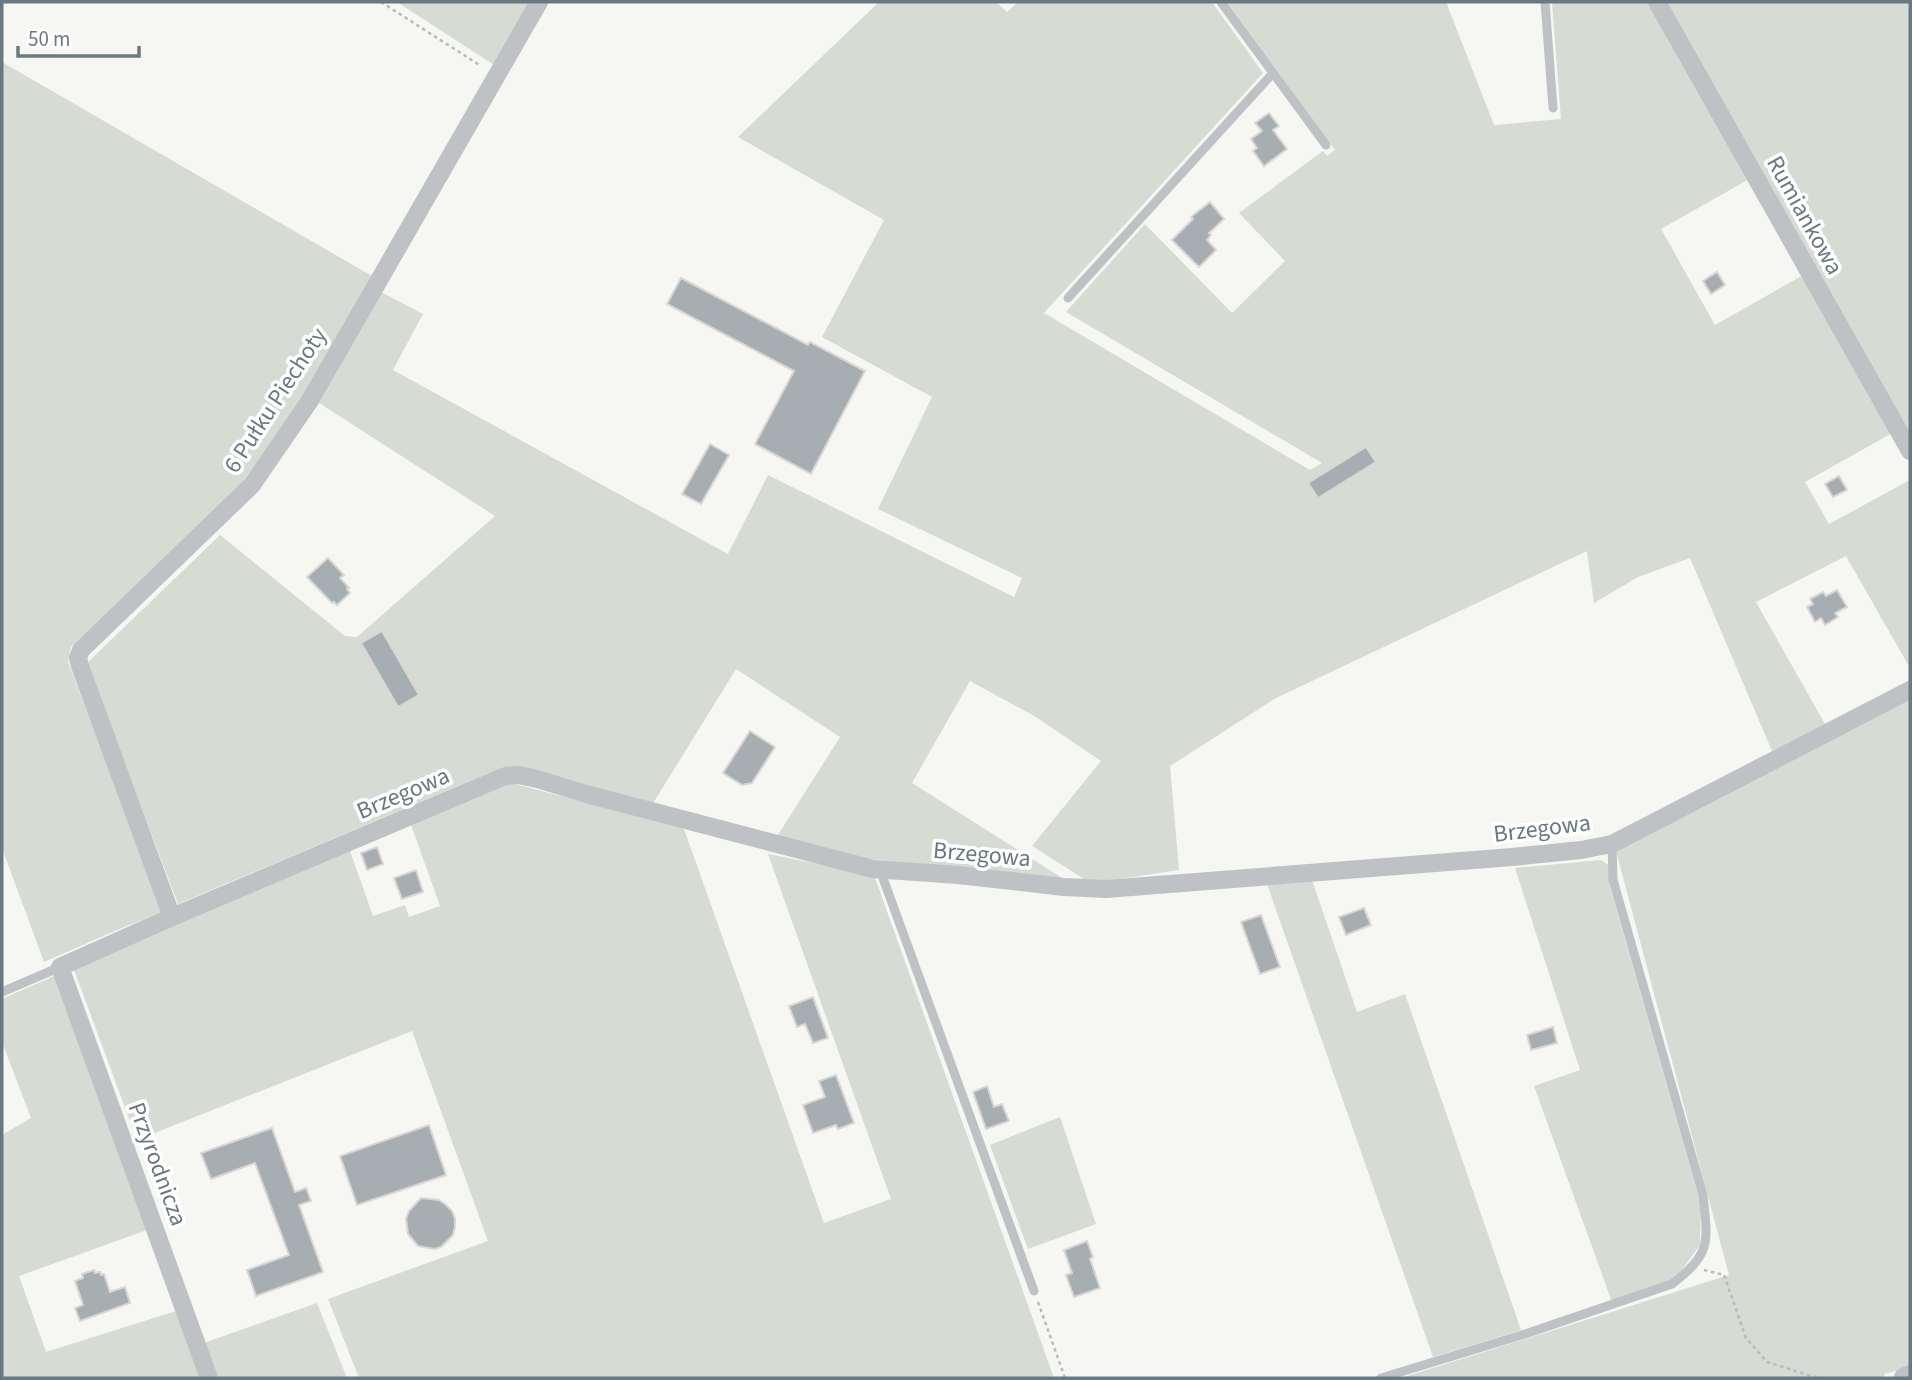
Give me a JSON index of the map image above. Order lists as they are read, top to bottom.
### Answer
{
  "streets": {
    "street": [
      "Rumiankowa",
      "6 Pułku Piechoty",
      "Brzegowa",
      "Przyrodnicza"
    ]
  },
  "crossings": [
    ["6 Pułku Piechoty", "Brzegowa"],
    ["Brzegowa", "Przyrodnicza"]
  ],
  "scale_bar": "50 m"
}
